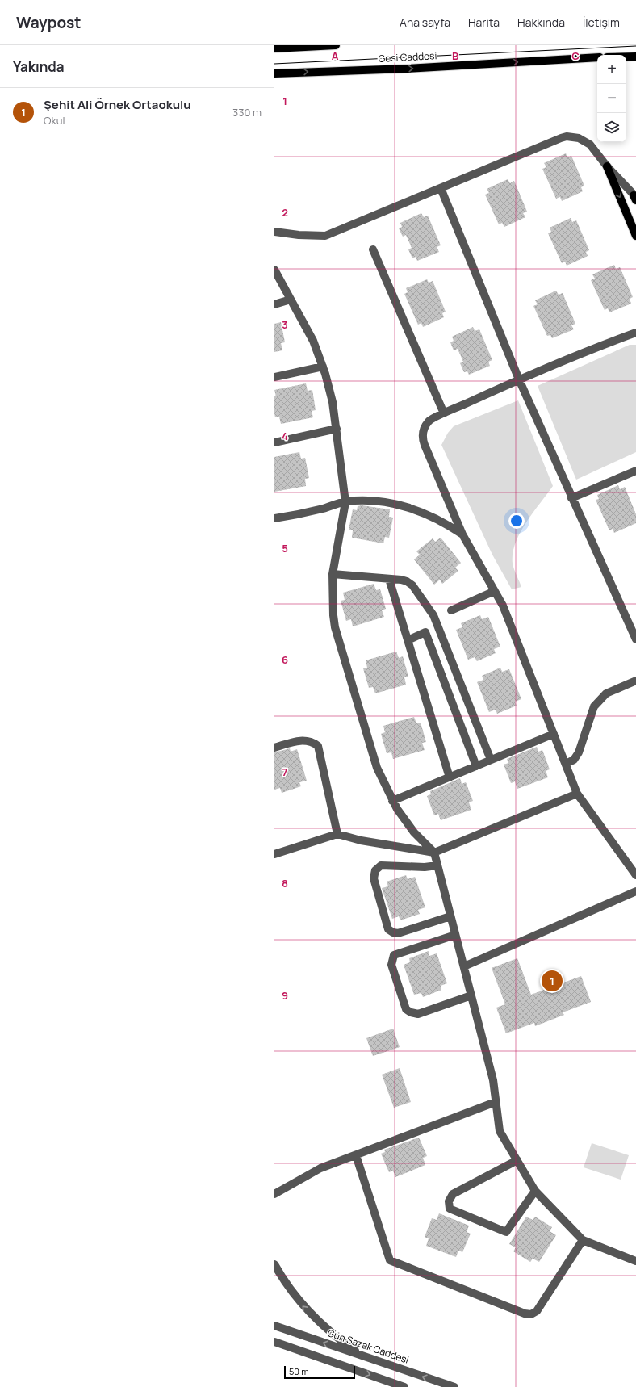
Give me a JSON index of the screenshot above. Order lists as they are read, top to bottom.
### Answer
{
  "streets": {
    "main road": ["Gesi Caddesi"],
    "street": ["Gün Sazak Caddesi"]
  },
  "one_way": ["Gesi Caddesi"],
  "scale_bar": "50 m",
  "page": {
    "header": "Waypost",
    "nav": [
      "Ana sayfa",
      "Harita",
      "Hakkında",
      "İletişim"
    ],
    "heading": "Yakında",
    "map_buttons": ["+", "−"],
    "list": [
      {
        "mark": "1",
        "name": "Şehit Ali Örnek Ortaokulu",
        "note": "Okul",
        "value": "330 m"
      }
    ],
    "pins": "1",
    "scale": "50 m"
  },
  "grid": {
    "columns": ["A", "B", "C"],
    "rows": [
      "1",
      "2",
      "3",
      "4",
      "5",
      "6",
      "7",
      "8",
      "9"
    ]
  }
}
